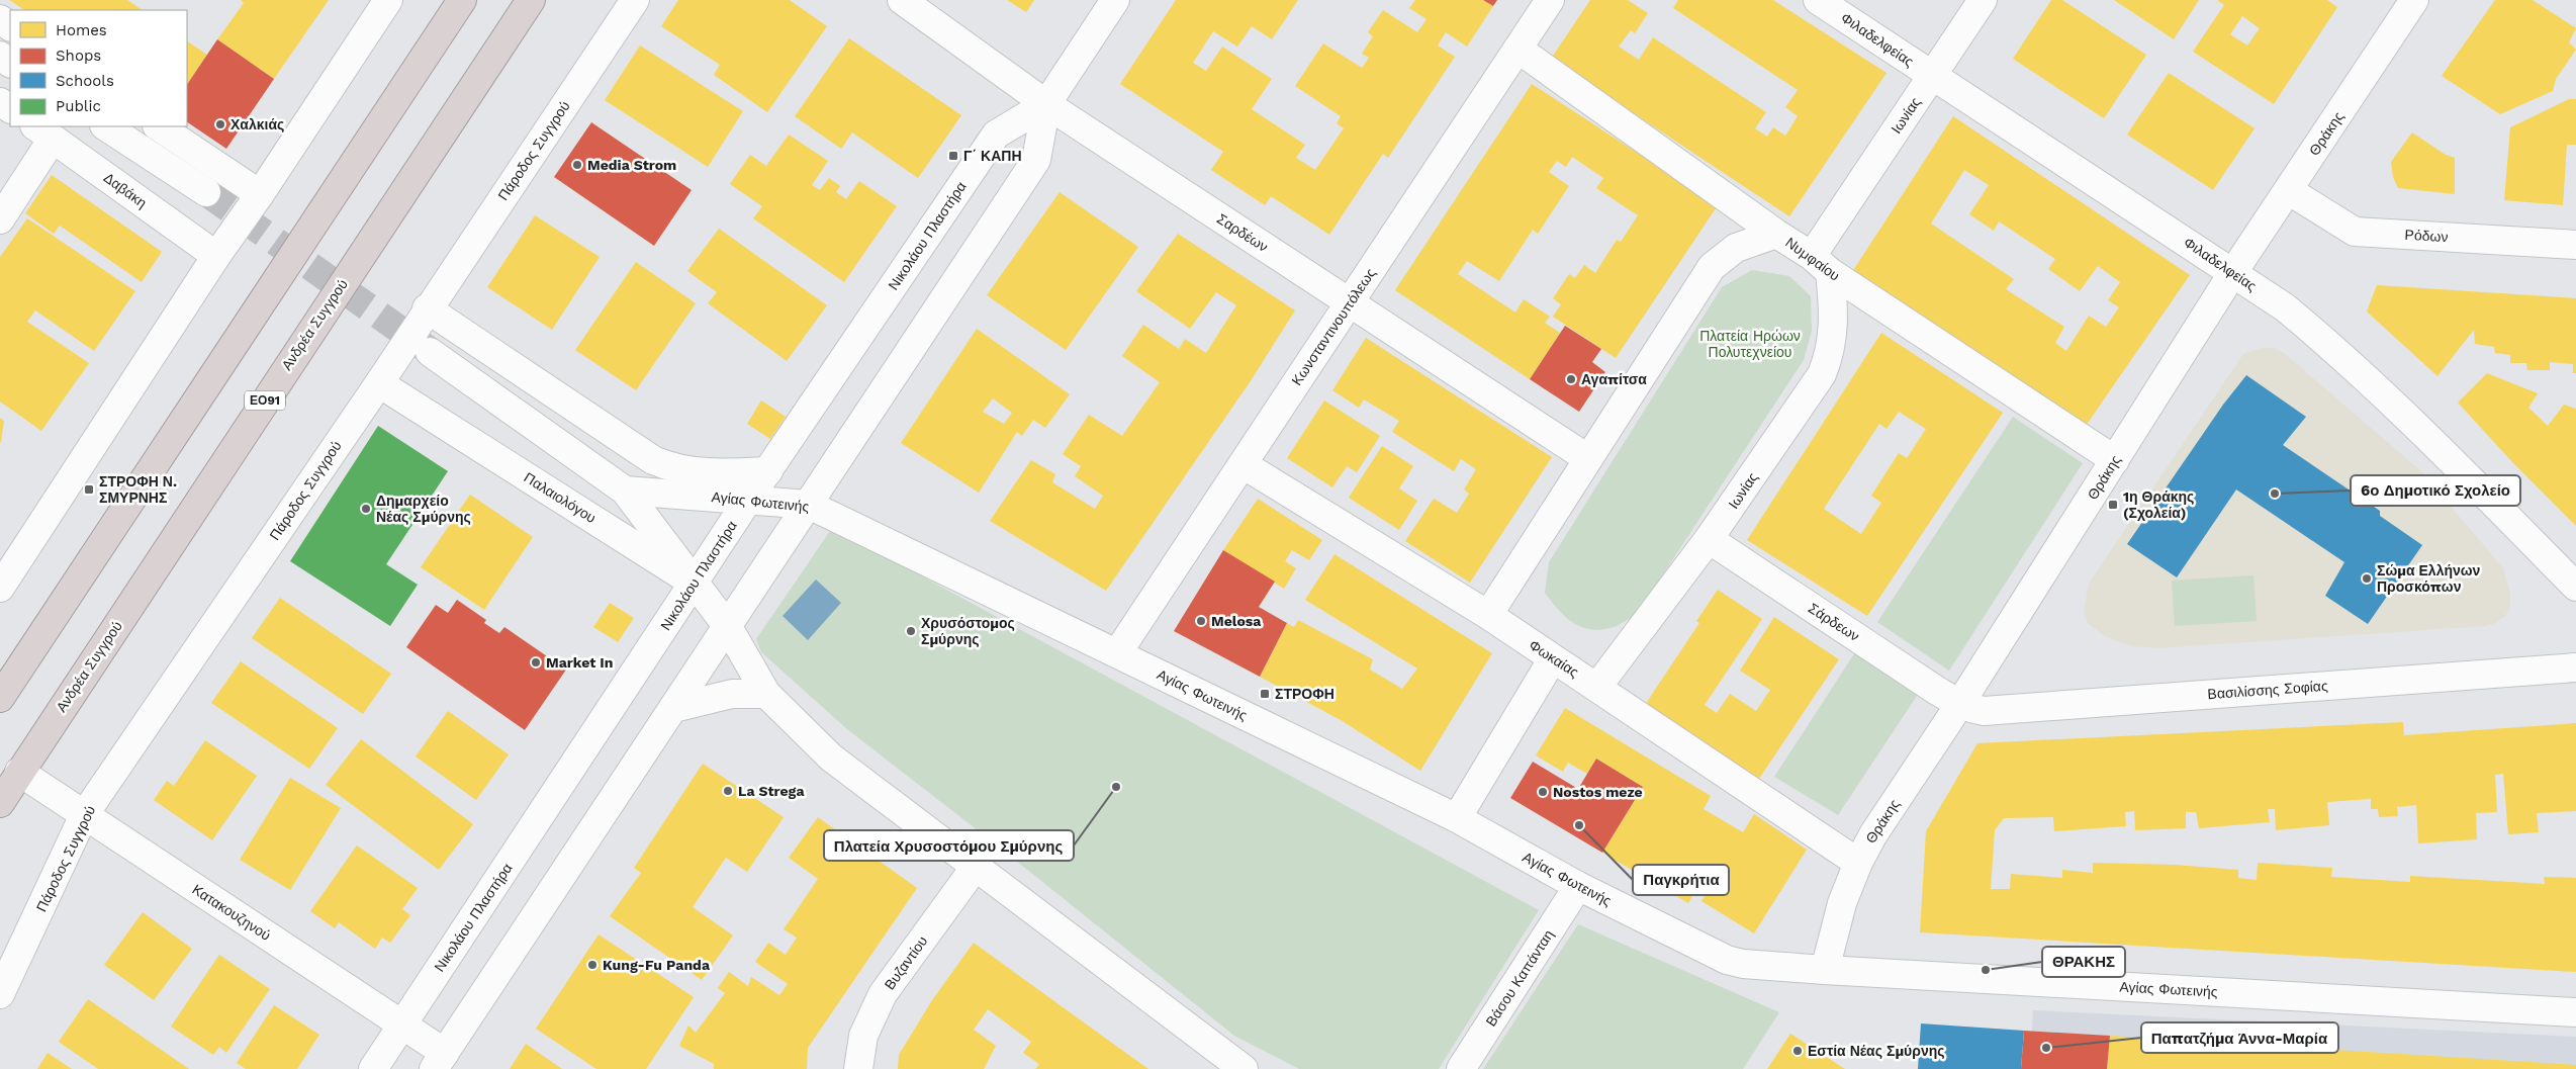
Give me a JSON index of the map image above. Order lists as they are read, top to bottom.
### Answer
{
  "streets": {
    "highway": ["Ανδρέα Συγγρού", "ΕΟ91"],
    "street": [
      "Φιλαδελφείας",
      "Ιωνίας",
      "Θράκης",
      "Πάροδος Συγγρού",
      "Δαβάκη",
      "Σαρδέων",
      "Νικολάου Πλαστήρα",
      "Ρόδων",
      "Νυμφαίου",
      "Κωνσταντινουπόλεως",
      "Παλαιολόγου",
      "Αγίας Φωτεινής",
      "Σάρδεων",
      "Φωκαίας",
      "Βασιλίσσης Σοφίας",
      "Κατακουζηνού",
      "Βυζαντίου",
      "Βάσου Καπάνταη"
    ]
  },
  "crossings": [
    ["Φιλαδελφείας", "Ιωνίας"],
    ["Φιλαδελφείας", "Θράκης"],
    ["Ιωνίας", "Νυμφαίου"],
    ["Ιωνίας", "Σάρδεων"],
    ["Ιωνίας", "Φωκαίας"],
    ["Θράκης", "Ρόδων"],
    ["Θράκης", "Νυμφαίου"],
    ["Θράκης", "Αγίας Φωτεινής"],
    ["Θράκης", "Σάρδεων"],
    ["Θράκης", "Φωκαίας"],
    ["Θράκης", "Βασιλίσσης Σοφίας"],
    ["Πάροδος Συγγρού", "Παλαιολόγου"],
    ["Πάροδος Συγγρού", "Αγίας Φωτεινής"],
    ["Πάροδος Συγγρού", "Κατακουζηνού"],
    ["Σαρδέων", "Νικολάου Πλαστήρα"],
    ["Σαρδέων", "Κωνσταντινουπόλεως"],
    ["Νικολάου Πλαστήρα", "Παλαιολόγου"],
    ["Νικολάου Πλαστήρα", "Αγίας Φωτεινής"],
    ["Νικολάου Πλαστήρα", "Κατακουζηνού"],
    ["Νυμφαίου", "Κωνσταντινουπόλεως"],
    ["Ανδρέα Συγγρού", "Κατακουζηνού"],
    ["Κωνσταντινουπόλεως", "Αγίας Φωτεινής"],
    ["Κωνσταντινουπόλεως", "Φωκαίας"],
    ["Παλαιολόγου", "Βυζαντίου"],
    ["Αγίας Φωτεινής", "Βάσου Καπάνταη"],
    ["Σάρδεων", "Βασιλίσσης Σοφίας"]
  ],
  "parks": ["Πλατεία Ηρώων Πολυτεχνείου"],
  "places": {
    "other": [
      "Χαλκιάς",
      "Media Strom",
      "Αγαπίτσα",
      "6ο Δημοτικό Σχολείο",
      "Δημαρχείο Νέας Σμύρνης",
      "Σώμα Ελλήνων Προσκόπων",
      "Melosa",
      "Χρυσόστομος Σμύρνης",
      "Market In",
      "Πλατεία Χρυσοστόμου Σμύρνης",
      "La Strega",
      "Nostos meze",
      "Παγκρήτια",
      "Kung-Fu Panda",
      "ΘΡΑΚΗΣ",
      "Παπατζήμα Άννα-Μαρία",
      "Εστία Νέας Σμύρνης"
    ],
    "transit": [
      "Γ΄ ΚΑΠΗ",
      "ΣΤΡΟΦΗ Ν. ΣΜΥΡΝΗΣ",
      "1η Θράκης (Σχολεία)",
      "ΣΤΡΟΦΗ"
    ]
  },
  "legend": [
    "Homes",
    "Shops",
    "Schools",
    "Public"
  ]
}
